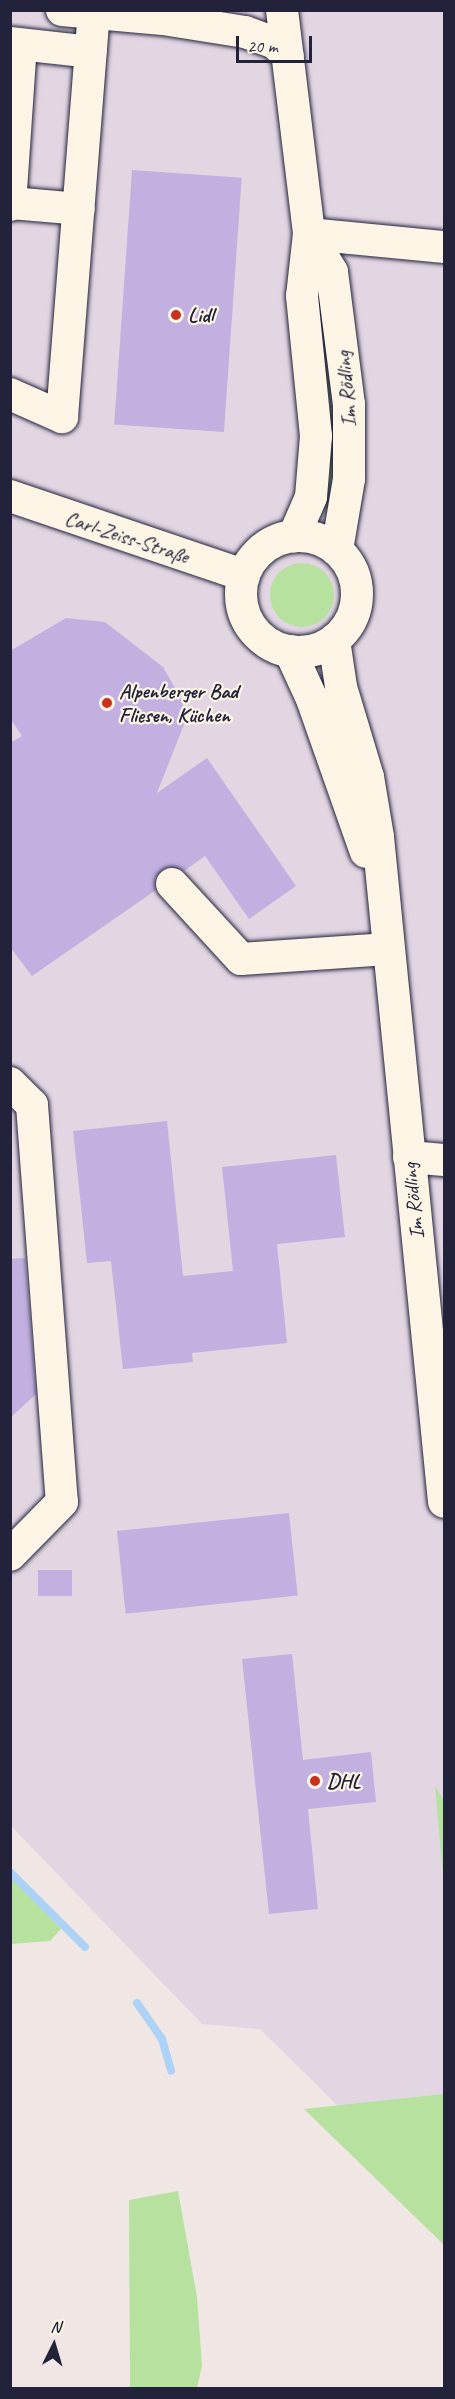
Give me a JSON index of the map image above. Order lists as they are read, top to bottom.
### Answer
{
  "streets": {
    "street": ["Im Rödling", "Carl-Zeiss-Straße"]
  },
  "crossings": [
    ["Im Rödling", "Carl-Zeiss-Straße"]
  ],
  "places": ["Lidl", "Alpenberger Bad Fliesen, Küchen", "DHL"],
  "scale_bar": "20 m",
  "north": "top"
}
